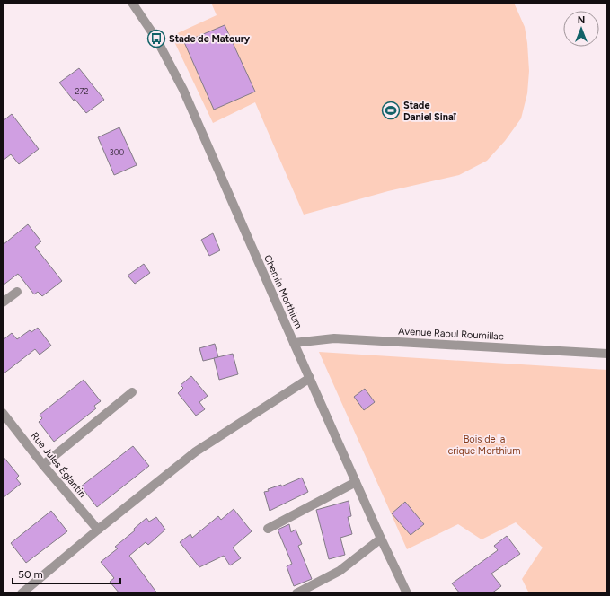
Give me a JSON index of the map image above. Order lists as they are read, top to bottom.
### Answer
{
  "streets": {
    "street": ["Chemin Morthium", "Avenue Raoul Roumillac", "Rue Jules Églantin"]
  },
  "crossings": [
    ["Chemin Morthium", "Avenue Raoul Roumillac"]
  ],
  "parks": ["Bois de la crique Morthium"],
  "places": {
    "bus stop": ["Stade de Matoury"],
    "sports": ["Stade Daniel Sinaï"]
  },
  "house_numbers": ["272", "300"],
  "scale_bar": "50 m",
  "north": "top"
}
